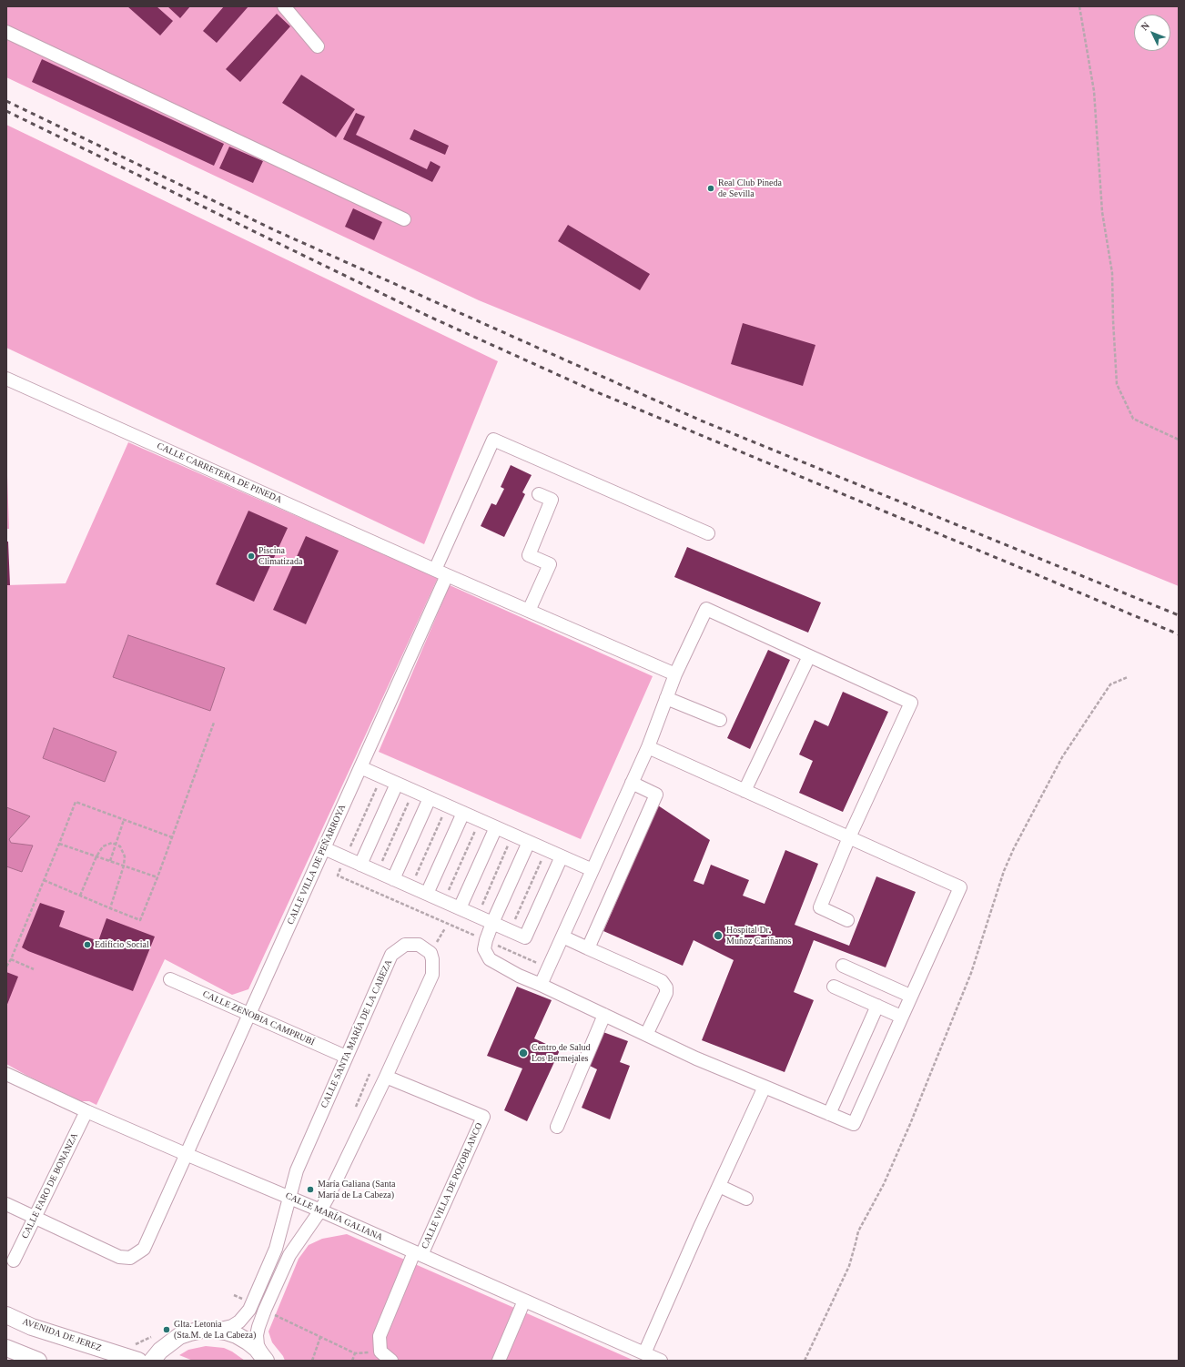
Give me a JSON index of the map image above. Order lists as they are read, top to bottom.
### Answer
{
  "streets": {
    "main road": ["AVENIDA DE JEREZ"],
    "street": [
      "CALLE CARRETERA DE PINEDA",
      "CALLE VILLA DE PEÑARROYA",
      "CALLE ZENOBIA CAMPRUBÍ",
      "CALLE SANTA MARÍA DE LA CABEZA",
      "CALLE FARO DE BONANZA",
      "CALLE VILLA DE POZOBLANCO",
      "CALLE MARÍA GALIANA"
    ]
  },
  "crossings": [
    ["CALLE CARRETERA DE PINEDA", "CALLE VILLA DE PEÑARROYA"],
    ["CALLE VILLA DE PEÑARROYA", "CALLE ZENOBIA CAMPRUBÍ"],
    ["CALLE VILLA DE PEÑARROYA", "CALLE FARO DE BONANZA"],
    ["CALLE VILLA DE PEÑARROYA", "CALLE MARÍA GALIANA"],
    ["CALLE ZENOBIA CAMPRUBÍ", "CALLE SANTA MARÍA DE LA CABEZA"],
    ["CALLE SANTA MARÍA DE LA CABEZA", "CALLE VILLA DE POZOBLANCO"],
    ["CALLE SANTA MARÍA DE LA CABEZA", "CALLE MARÍA GALIANA"],
    ["CALLE FARO DE BONANZA", "CALLE MARÍA GALIANA"],
    ["CALLE VILLA DE POZOBLANCO", "CALLE MARÍA GALIANA"]
  ],
  "places": [
    "Real Club Pineda de Sevilla",
    "Piscina Climatizada",
    "Hospital Dr. Muñoz Cariñanos",
    "Edificio Social",
    "Centro de Salud Los Bermejales",
    "María Galiana (Santa María de La Cabeza)",
    "Glta. Letonia (Sta.M. de La Cabeza)"
  ],
  "north": "top left"
}
